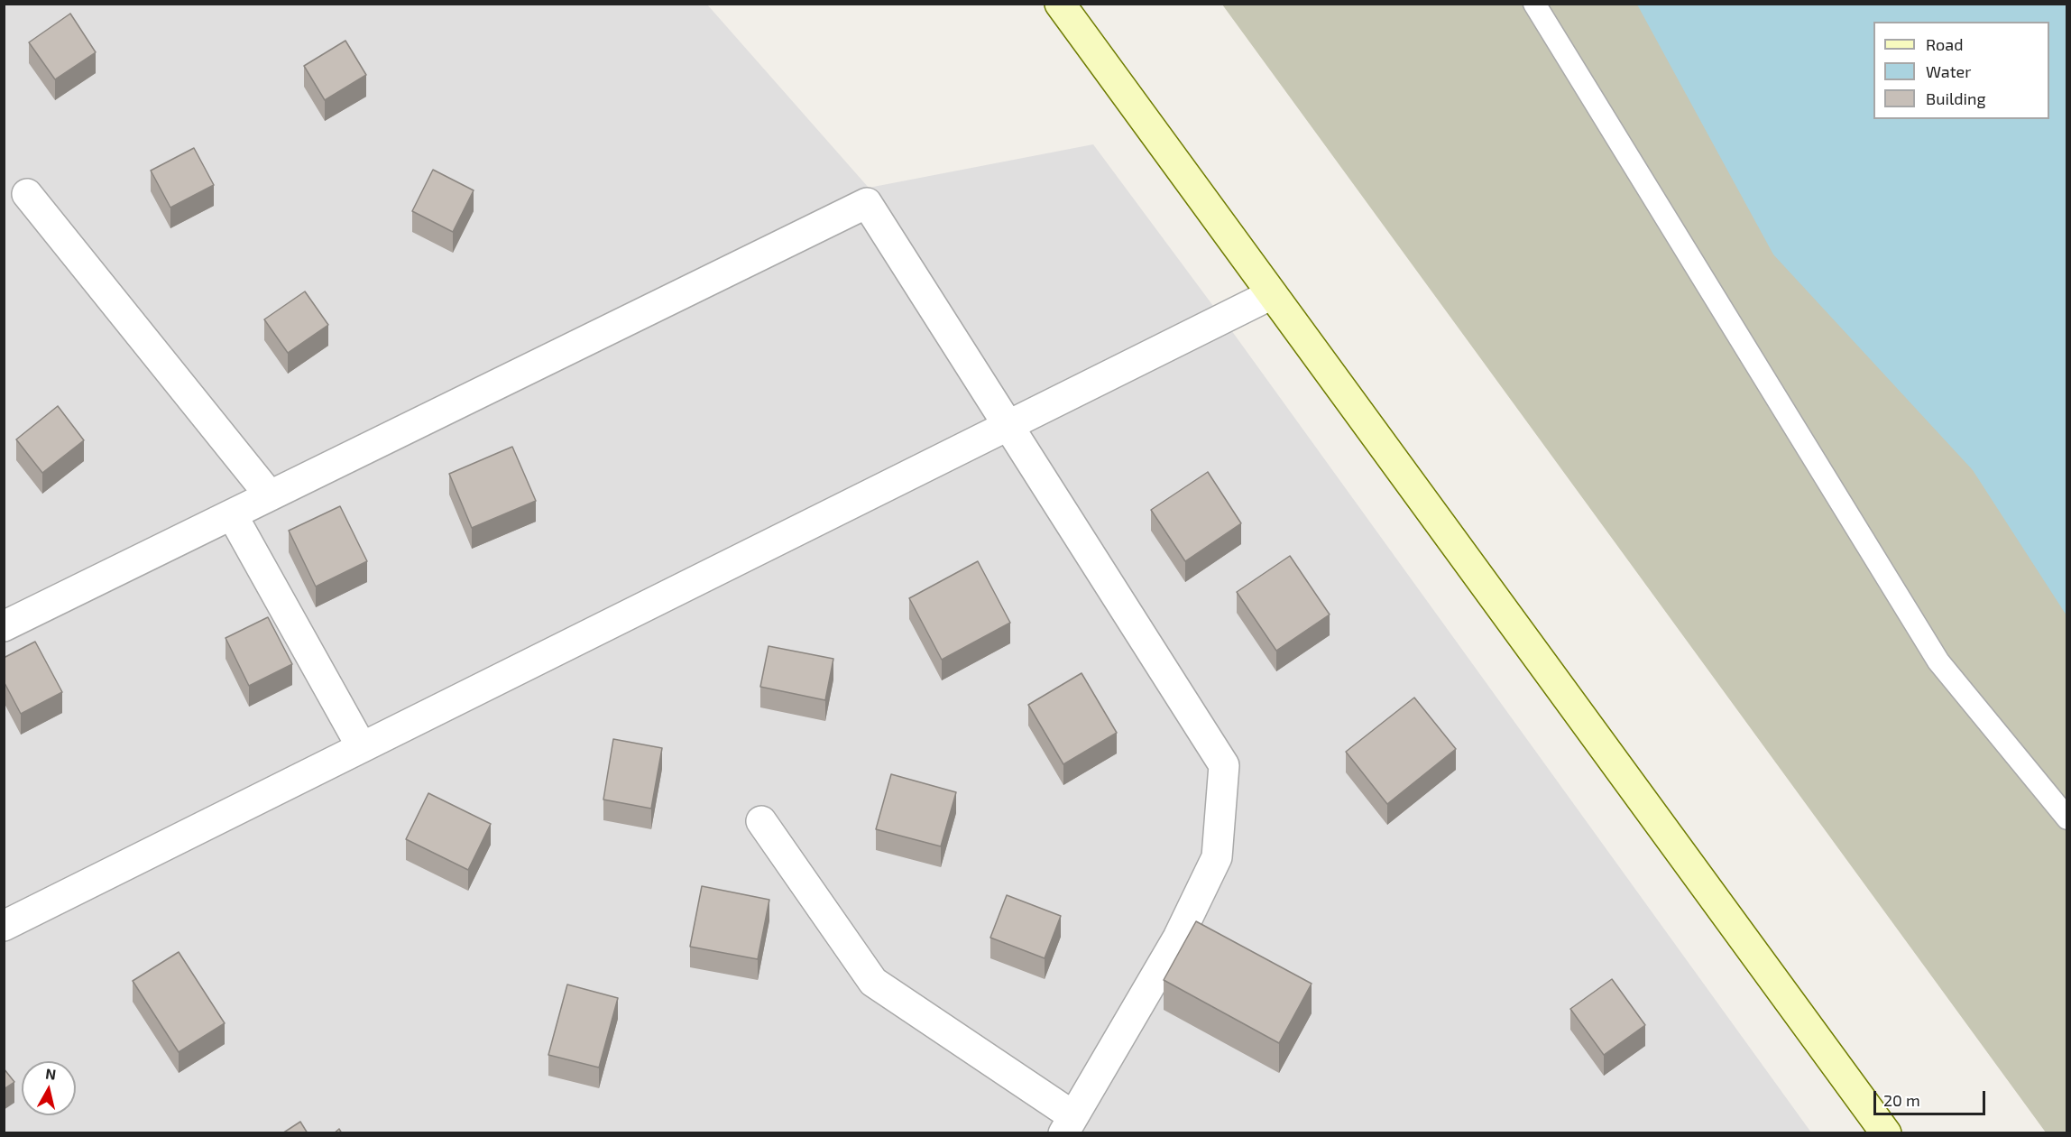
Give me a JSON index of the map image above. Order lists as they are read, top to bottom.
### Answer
{
  "legend": ["Road", "Water", "Building"],
  "scale_bar": "20 m",
  "north": "top"
}
